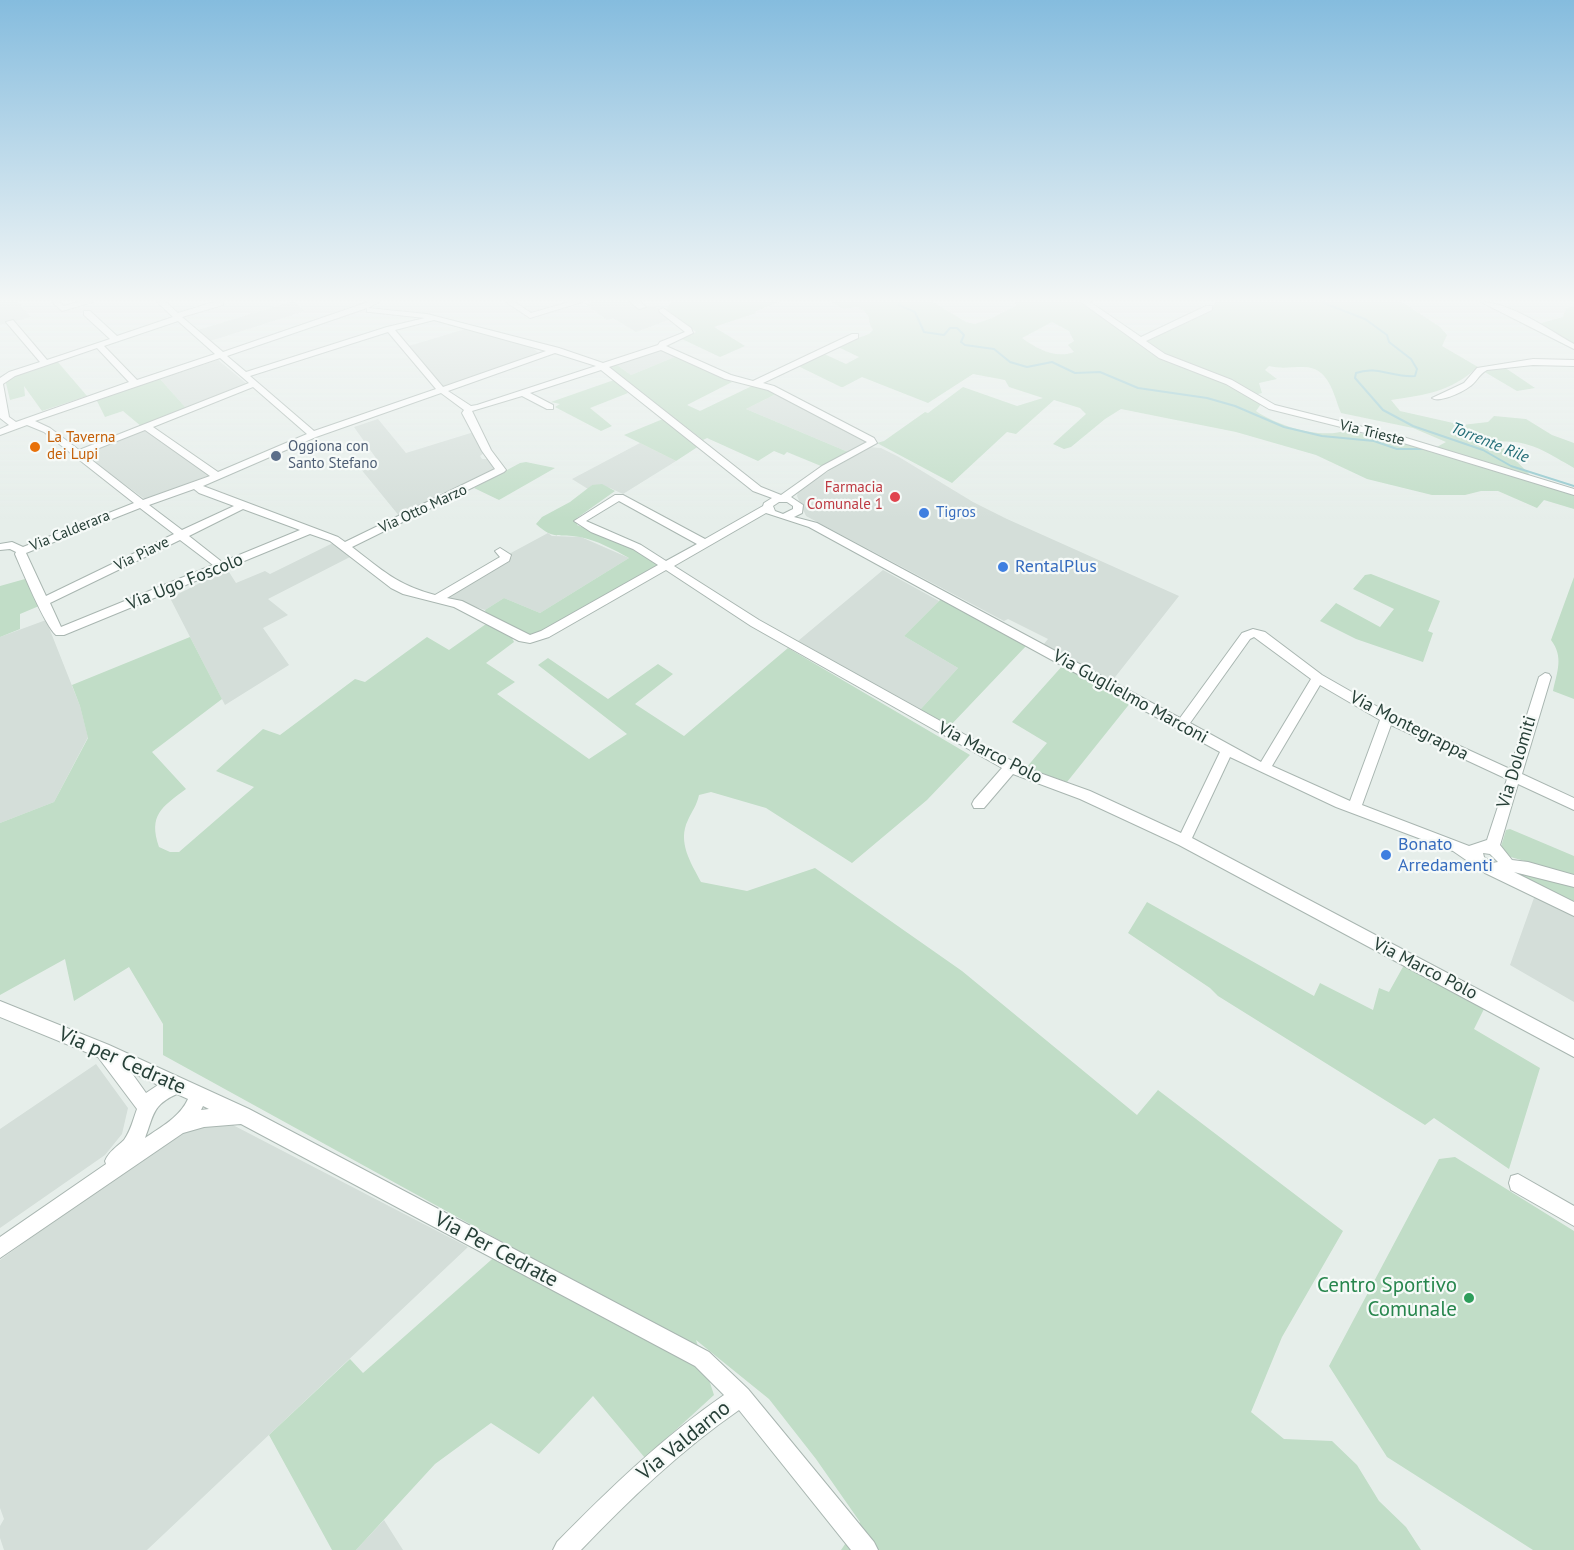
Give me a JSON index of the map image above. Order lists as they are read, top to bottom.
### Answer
{
  "streets": {
    "street": [
      "Via Trieste",
      "Via Otto Marzo",
      "Via Calderara",
      "Via Piave",
      "Via Ugo Foscolo",
      "Via Guglielmo Marconi",
      "Via Montegrappa",
      "Via Marco Polo",
      "Via Dolomiti",
      "Via per Cedrate",
      "Via Per Cedrate",
      "Via Valdarno"
    ]
  },
  "crossings": [
    ["Via Piave", "Via Ugo Foscolo"],
    ["Via Guglielmo Marconi", "Via Montegrappa"],
    ["Via Guglielmo Marconi", "Via Dolomiti"],
    ["Via Montegrappa", "Via Dolomiti"],
    ["Via per Cedrate", "Via Per Cedrate"],
    ["Via Per Cedrate", "Via Valdarno"]
  ],
  "water": ["Torrente Rile"],
  "places": [
    "La Taverna dei Lupi",
    "Oggiona con Santo Stefano",
    "Farmacia Comunale 1",
    "Tigros",
    "RentalPlus",
    "Bonato Arredamenti",
    "Centro Sportivo Comunale"
  ]
}
